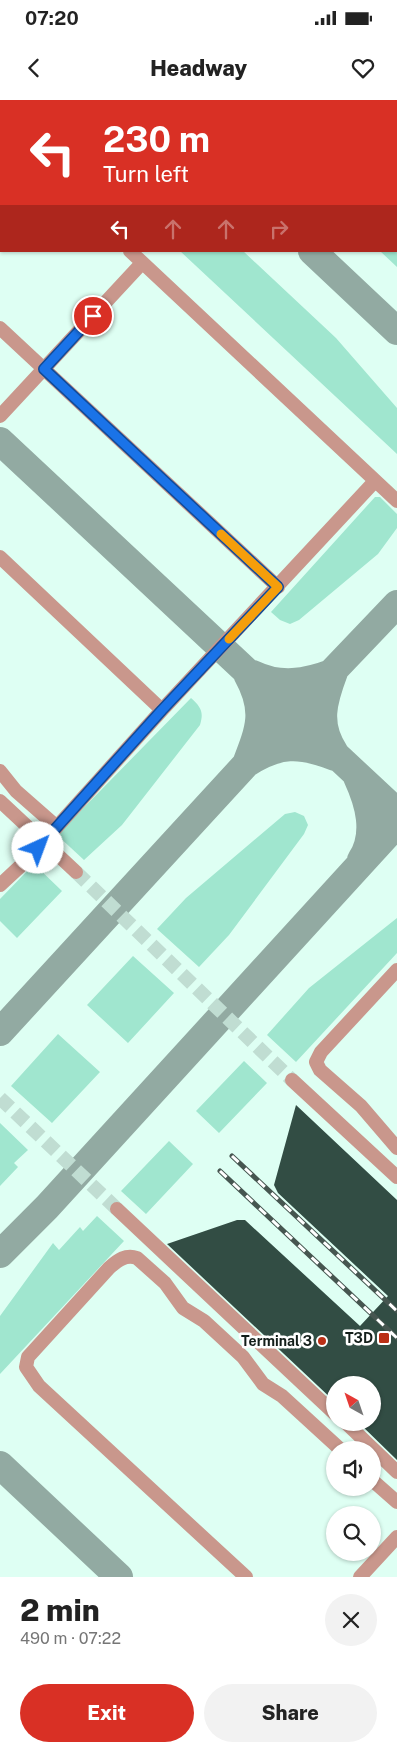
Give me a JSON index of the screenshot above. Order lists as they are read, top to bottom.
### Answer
{
  "places": {
    "transit": ["T3D"],
    "other": ["Terminal 3"]
  },
  "north": "top left",
  "page": {
    "status": "07:20",
    "header": "Headway",
    "turn": ["230 m", "Turn left"],
    "heading": ["2 min", "490 m · 07:22"],
    "buttons": ["Exit", "Share"]
  }
}
